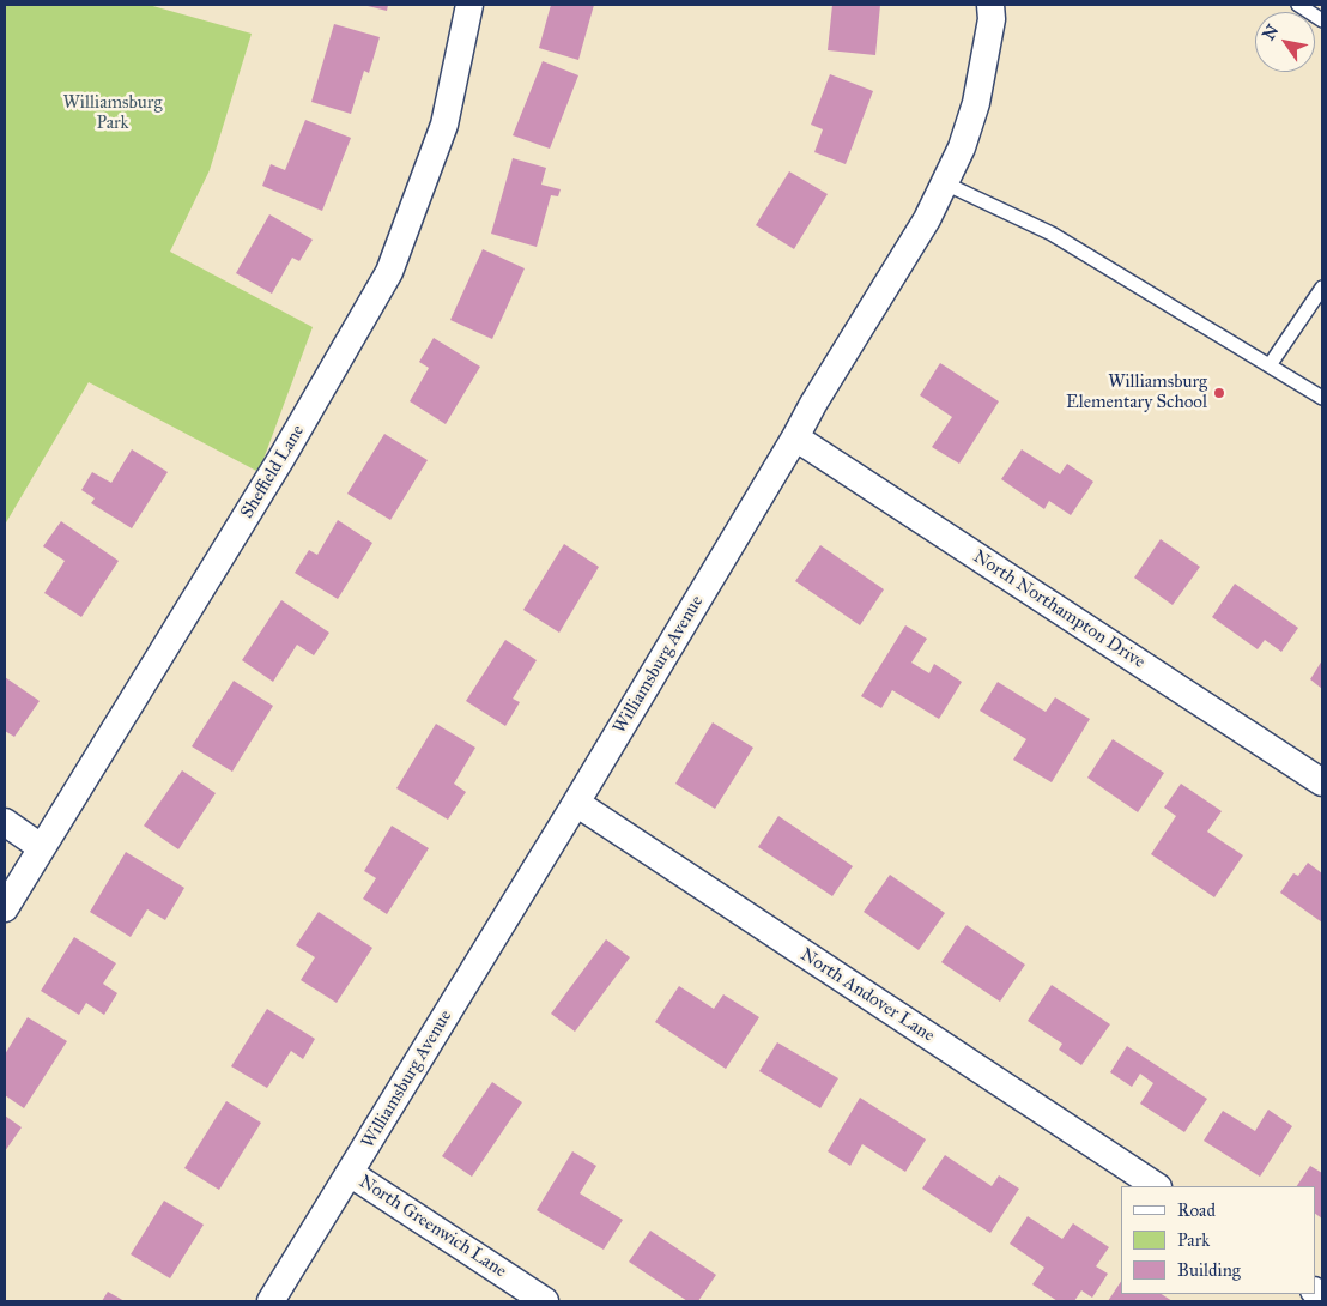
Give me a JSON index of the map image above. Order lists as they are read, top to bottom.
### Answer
{
  "streets": {
    "street": [
      "Sheffield Lane",
      "North Northampton Drive",
      "Williamsburg Avenue",
      "North Andover Lane",
      "North Greenwich Lane"
    ]
  },
  "crossings": [
    ["North Northampton Drive", "Williamsburg Avenue"],
    ["Williamsburg Avenue", "North Andover Lane"],
    ["Williamsburg Avenue", "North Greenwich Lane"]
  ],
  "parks": ["Williamsburg Park"],
  "places": ["Williamsburg Elementary School"],
  "legend": ["Road", "Park", "Building"],
  "north": "top left"
}
